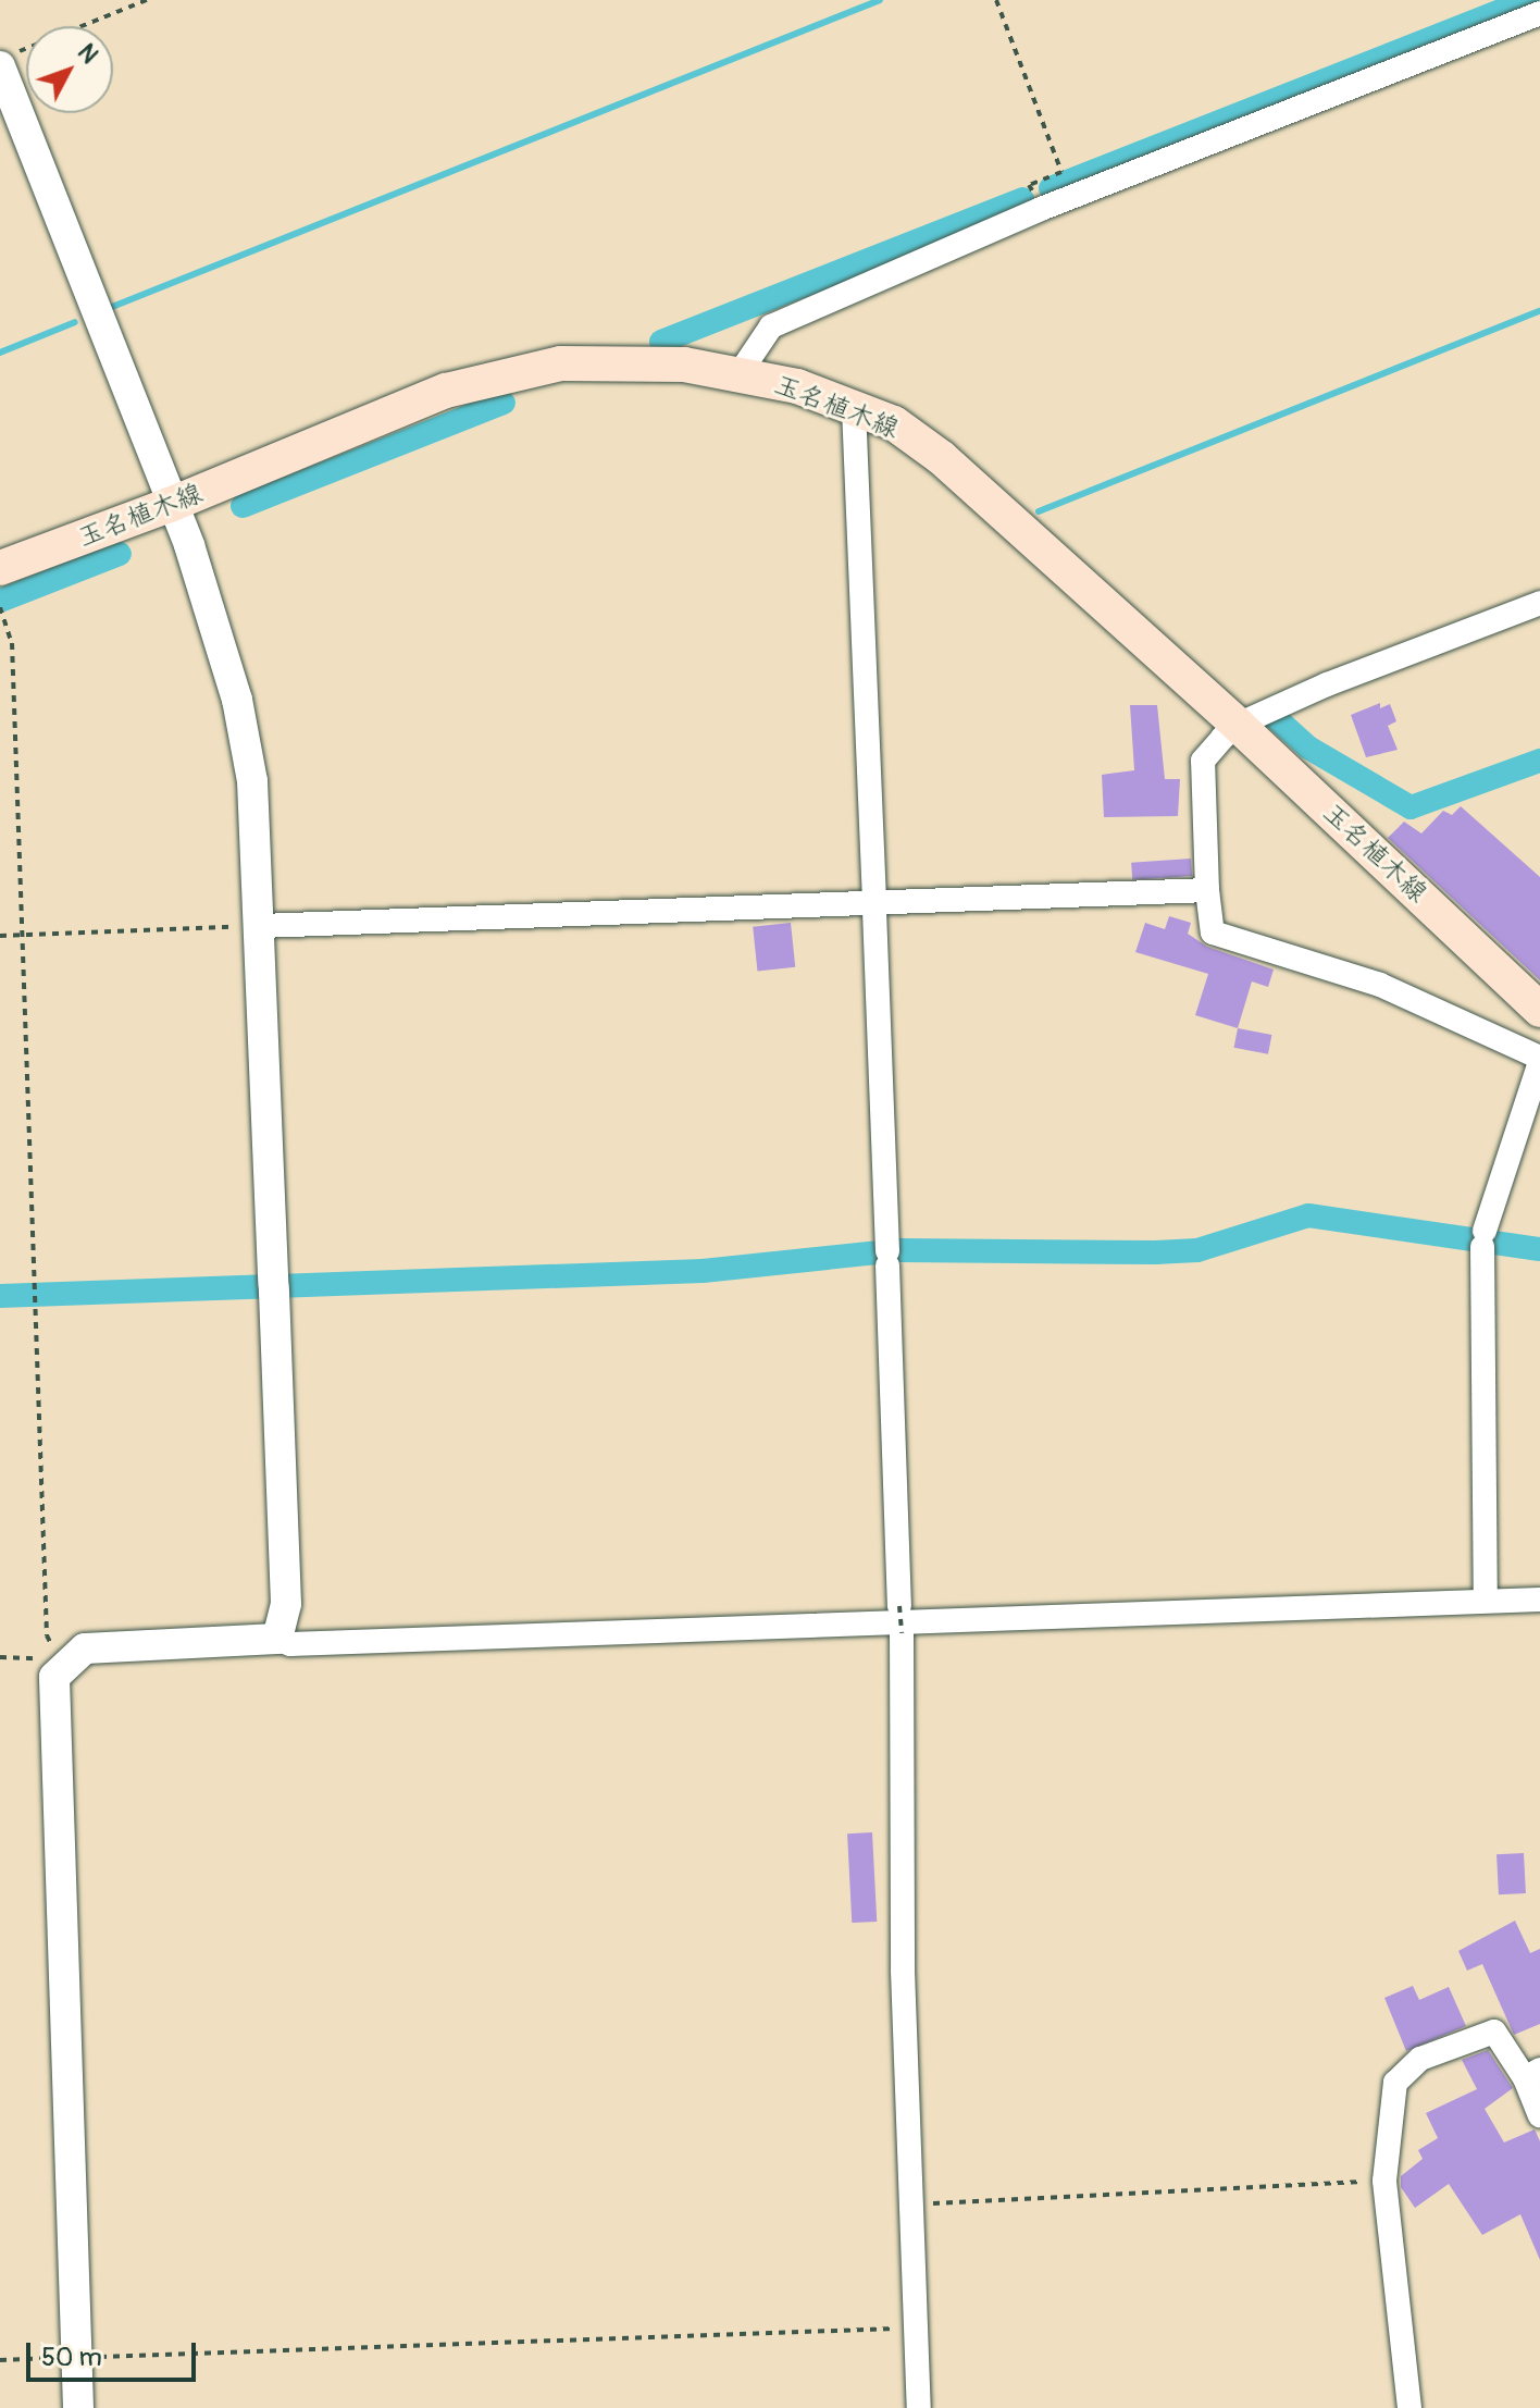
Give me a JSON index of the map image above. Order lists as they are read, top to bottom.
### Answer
{
  "streets": {
    "main road": ["玉名植木線"]
  },
  "scale_bar": "50 m",
  "north": "top right"
}
